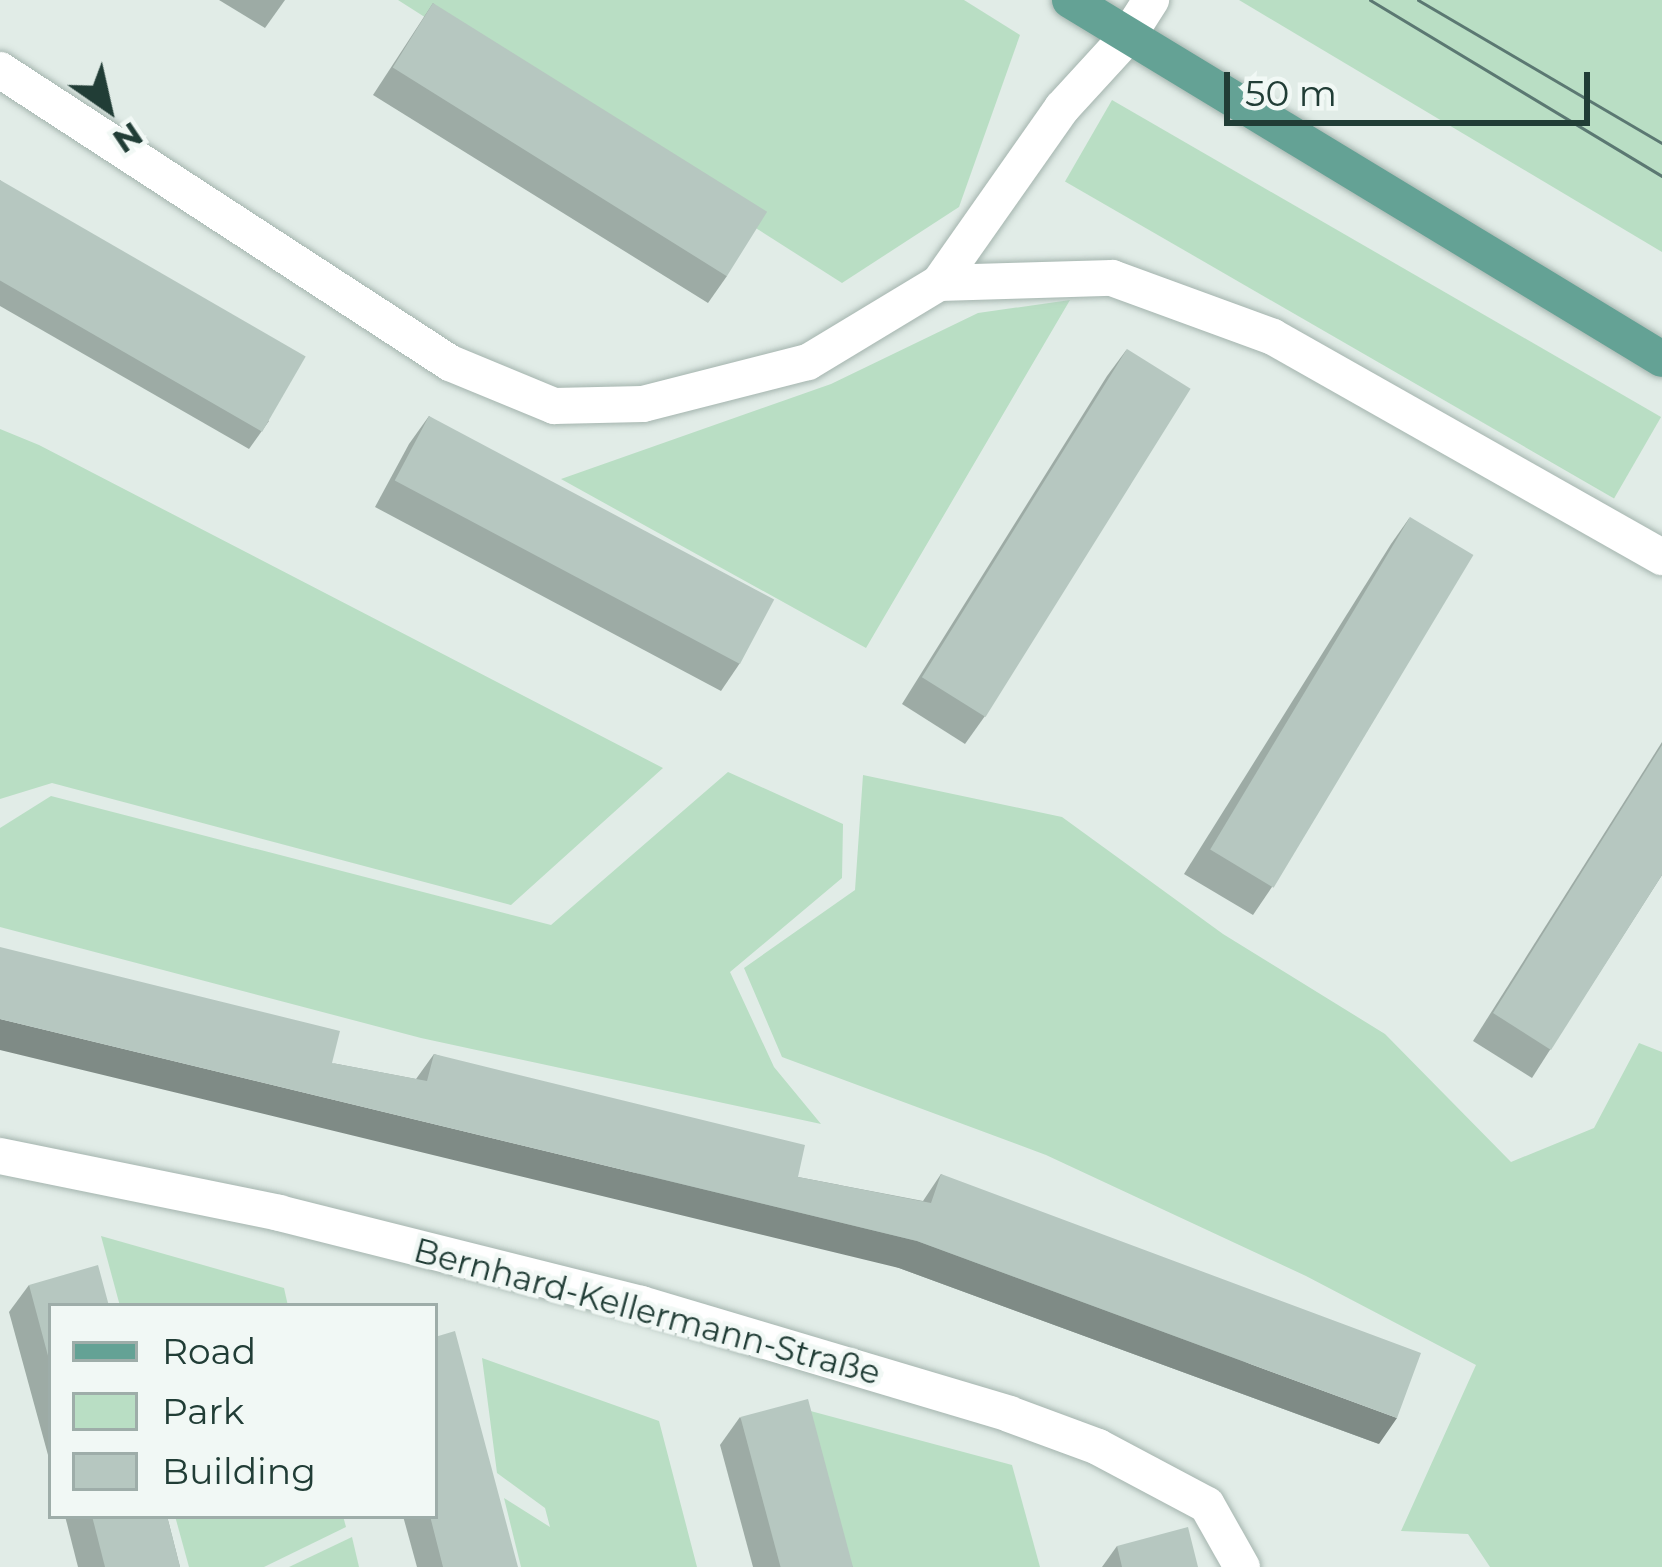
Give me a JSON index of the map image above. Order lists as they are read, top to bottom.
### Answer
{
  "streets": {
    "street": ["Bernhard-Kellermann-Straße"]
  },
  "legend": ["Road", "Park", "Building"],
  "scale_bar": "50 m",
  "north": "bottom right"
}
